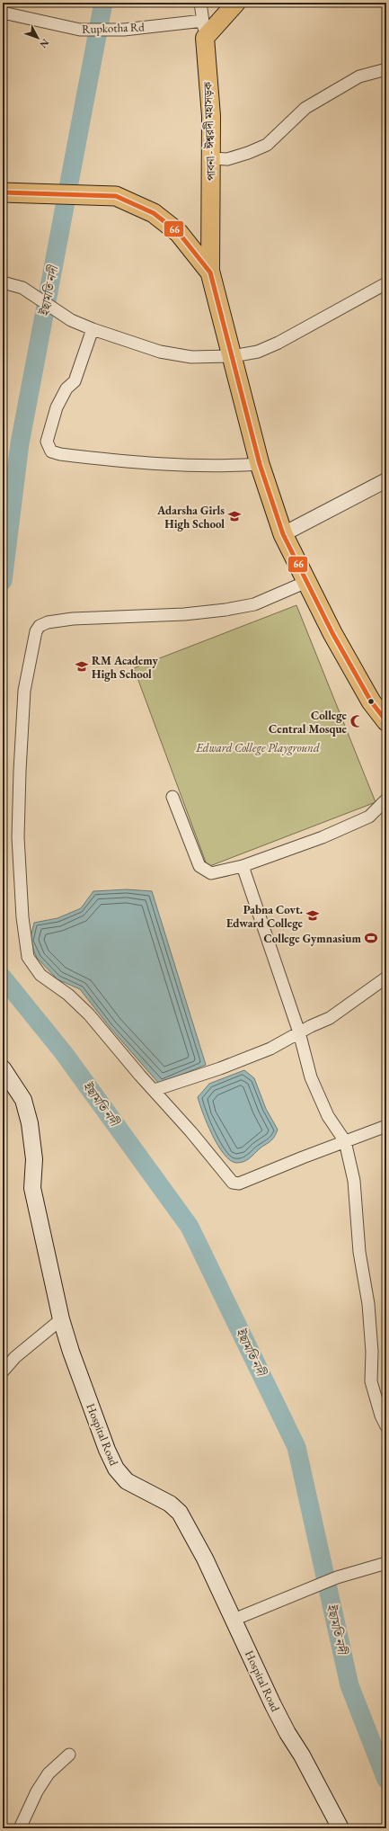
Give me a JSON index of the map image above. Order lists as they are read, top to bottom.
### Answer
{
  "streets": {
    "main road": ["পাবনা - ঈশ্বরদী মহাসড়ক", "Hospital Road"],
    "street": ["Rupkotha Rd"]
  },
  "crossings": [
    ["Rupkotha Rd", "পাবনা - ঈশ্বরদী মহাসড়ক"]
  ],
  "water": ["ইছামতি নদী"],
  "parks": ["Edward College Playground"],
  "places": {
    "school or university": ["Adarsha Girls High School", "RM Academy High School", "Pabna Covt. Edward College"],
    "mosque": ["College Central Mosque"],
    "sports": ["College Gymnasium"]
  },
  "lines": ["transit line 66"],
  "north": "bottom right"
}
